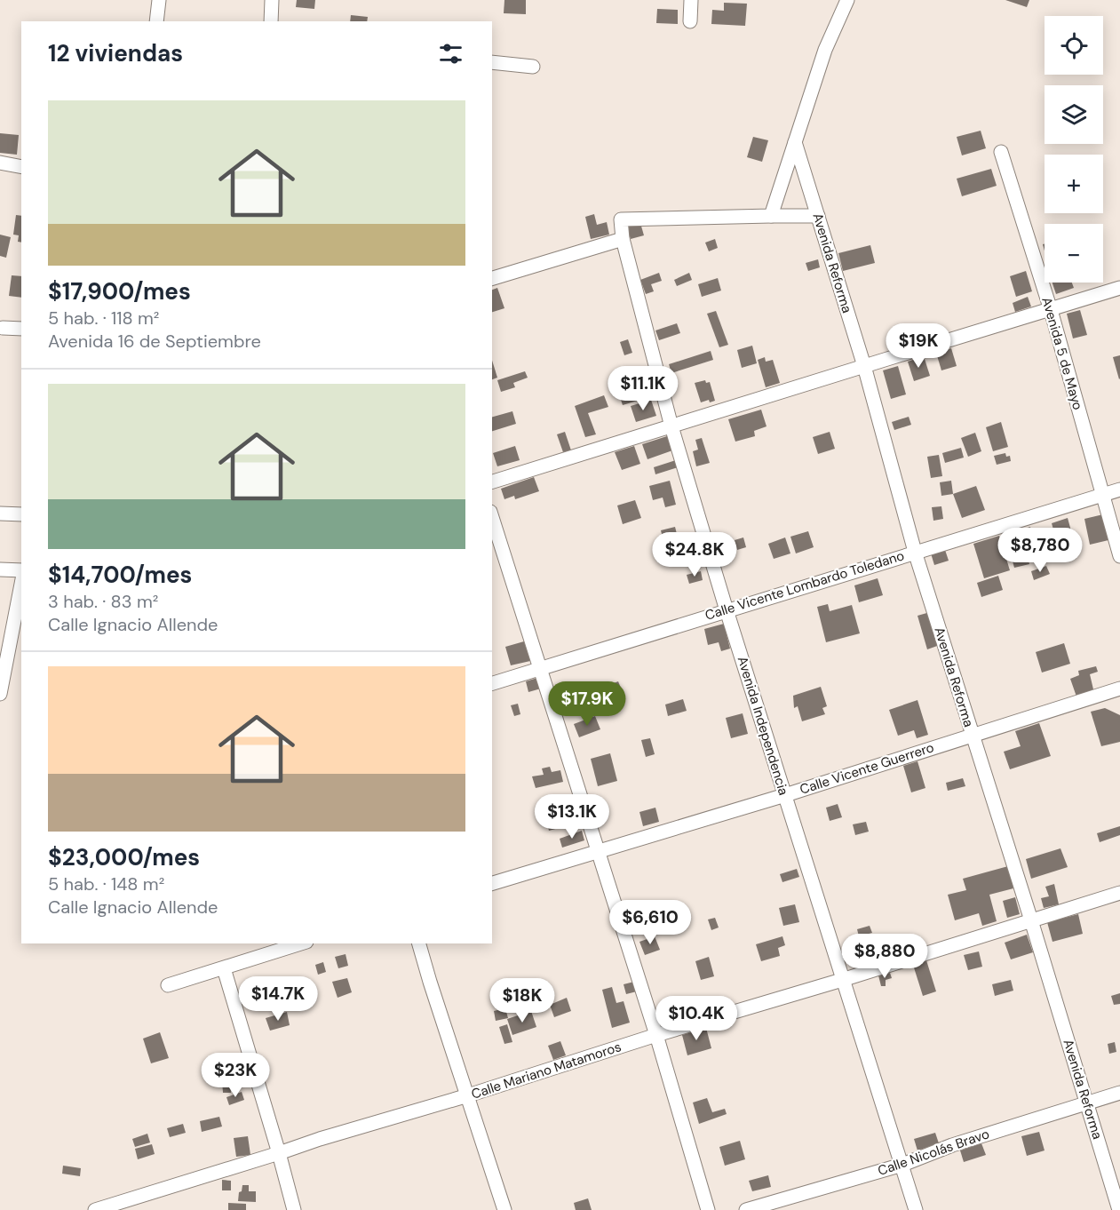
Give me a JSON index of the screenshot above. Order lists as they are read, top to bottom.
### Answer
{
  "streets": {
    "street": [
      "Avenida Reforma",
      "Avenida 5 de Mayo",
      "Calle Vicente Lombardo Toledano",
      "Avenida Independencia",
      "Calle Vicente Guerrero",
      "Calle Mariano Matamoros",
      "Calle Nicolás Bravo"
    ]
  },
  "crossings": [
    ["Avenida Reforma", "Calle Vicente Lombardo Toledano"],
    ["Avenida Reforma", "Calle Vicente Guerrero"],
    ["Avenida Reforma", "Calle Mariano Matamoros"],
    ["Avenida Reforma", "Calle Nicolás Bravo"],
    ["Avenida 5 de Mayo", "Calle Vicente Lombardo Toledano"],
    ["Calle Vicente Lombardo Toledano", "Avenida Independencia"],
    ["Avenida Independencia", "Calle Vicente Guerrero"],
    ["Avenida Independencia", "Calle Mariano Matamoros"],
    ["Avenida Independencia", "Calle Nicolás Bravo"]
  ],
  "page": {
    "map_buttons": ["+", "−"],
    "heading": "12 viviendas",
    "list": [
      {
        "name": "$17,900/mes",
        "note": "5 hab. · 118 m² · Avenida 16 de Septiembre"
      },
      {
        "name": "$14,700/mes",
        "note": "3 hab. · 83 m² · Calle Ignacio Allende"
      },
      {
        "name": "$23,000/mes",
        "note": "5 hab. · 148 m² · Calle Ignacio Allende"
      }
    ],
    "price": [
      "$19K",
      "$11.1K",
      "$8,780",
      "$24.8K",
      "$17.9K",
      "$13.1K",
      "$6,610",
      "$8,880",
      "$14.7K",
      "$18K",
      "$10.4K",
      "$23K"
    ]
  }
}
